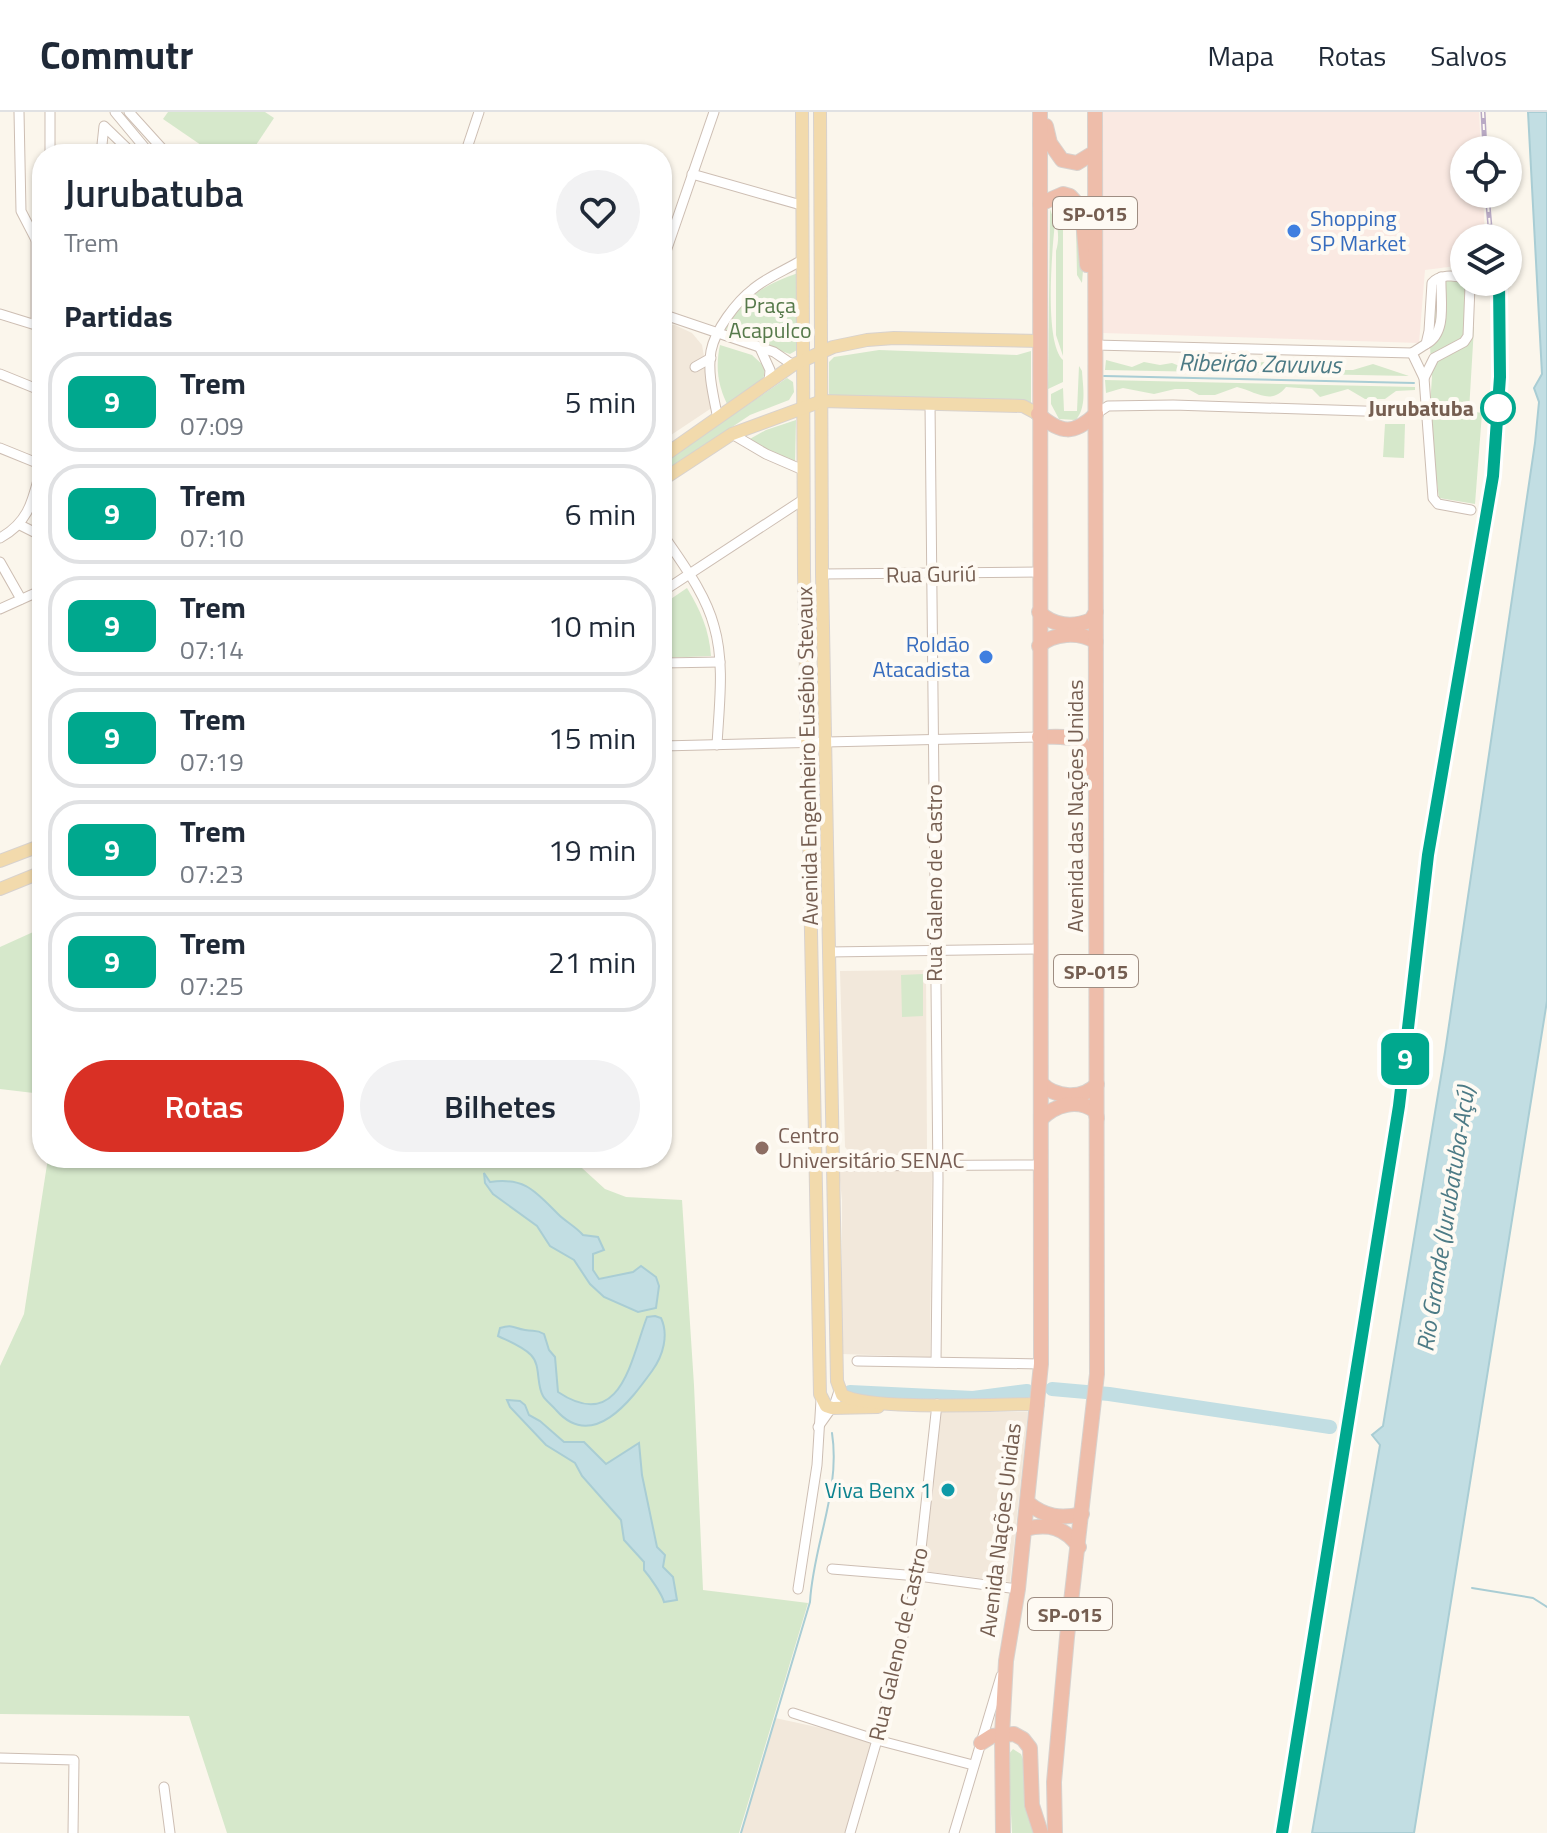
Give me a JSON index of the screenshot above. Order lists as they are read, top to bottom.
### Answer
{
  "streets": {
    "highway": ["SP-015", "Avenida das Nações Unidas", "Avenida Nações Unidas"],
    "main road": ["Avenida Engenheiro Eusébio Stevaux"],
    "street": ["Rua Guriú", "Rua Galeno de Castro"]
  },
  "crossings": [
    ["SP-015", "Avenida Nações Unidas"],
    ["Rua Guriú", "Avenida Engenheiro Eusébio Stevaux"],
    ["Rua Guriú", "Avenida das Nações Unidas"],
    ["Rua Guriú", "Rua Galeno de Castro"],
    ["Avenida das Nações Unidas", "Avenida Nações Unidas"]
  ],
  "water": ["Ribeirão Zavuvus", "Rio Grande (Jurubatuba-Açú)"],
  "parks": ["Praça Acapulco"],
  "places": [
    "Shopping SP Market",
    "Jurubatuba",
    "Roldão Atacadista",
    "Centro Universitário SENAC",
    "Viva Benx 1"
  ],
  "page": {
    "header": "Commutr",
    "nav": ["Mapa", "Rotas", "Salvos"],
    "on_map": "9",
    "heading": [
      ["Jurubatuba", "Trem"],
      "Partidas"
    ],
    "list": [
      {
        "mark": "9",
        "name": "Trem",
        "note": "07:09",
        "value": "5 min"
      },
      {
        "mark": "9",
        "name": "Trem",
        "note": "07:10",
        "value": "6 min"
      },
      {
        "mark": "9",
        "name": "Trem",
        "note": "07:14",
        "value": "10 min"
      },
      {
        "mark": "9",
        "name": "Trem",
        "note": "07:19",
        "value": "15 min"
      },
      {
        "mark": "9",
        "name": "Trem",
        "note": "07:23",
        "value": "19 min"
      },
      {
        "mark": "9",
        "name": "Trem",
        "note": "07:25",
        "value": "21 min"
      }
    ],
    "buttons": ["Rotas", "Bilhetes"]
  }
}
